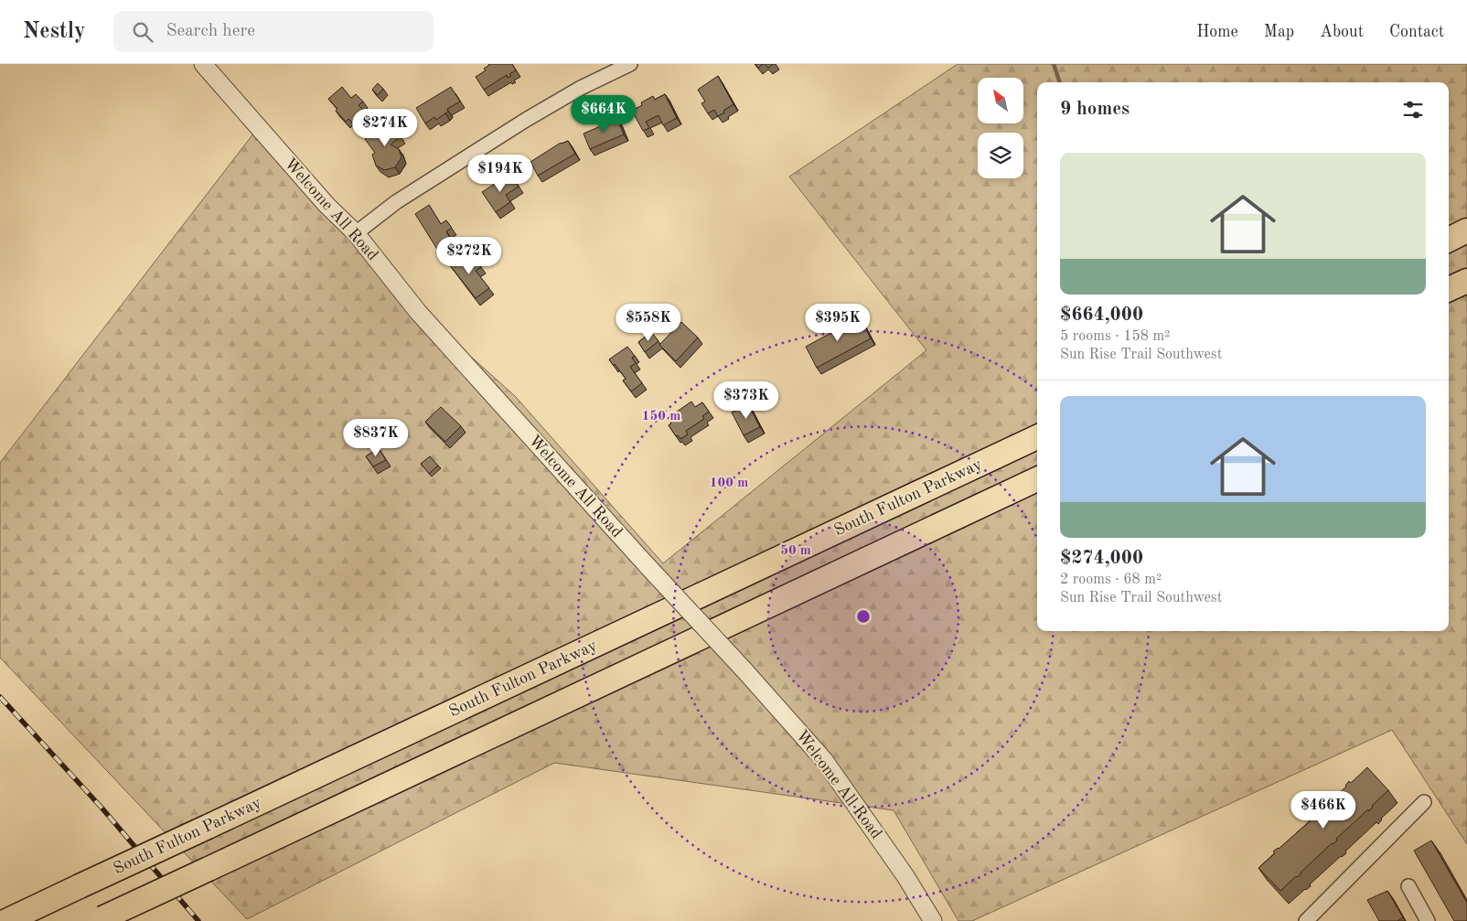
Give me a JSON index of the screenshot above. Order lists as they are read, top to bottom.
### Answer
{
  "streets": {
    "highway": ["South Fulton Parkway"],
    "street": ["Welcome All Road"]
  },
  "north": "top left",
  "page": {
    "header": "Nestly",
    "search": "Search here",
    "nav": [
      "Home",
      "Map",
      "About",
      "Contact"
    ],
    "heading": "9 homes",
    "price": [
      "$664K",
      "$274K",
      "$194K",
      "$272K",
      "$558K",
      "$395K",
      "$373K",
      "$837K",
      "$466K"
    ],
    "list": [
      {
        "name": "$664,000",
        "note": "5 rooms · 158 m² · Sun Rise Trail Southwest"
      },
      {
        "name": "$274,000",
        "note": "2 rooms · 68 m² · Sun Rise Trail Southwest"
      }
    ]
  },
  "rings": ["150 m", "100 m", "50 m"]
}
